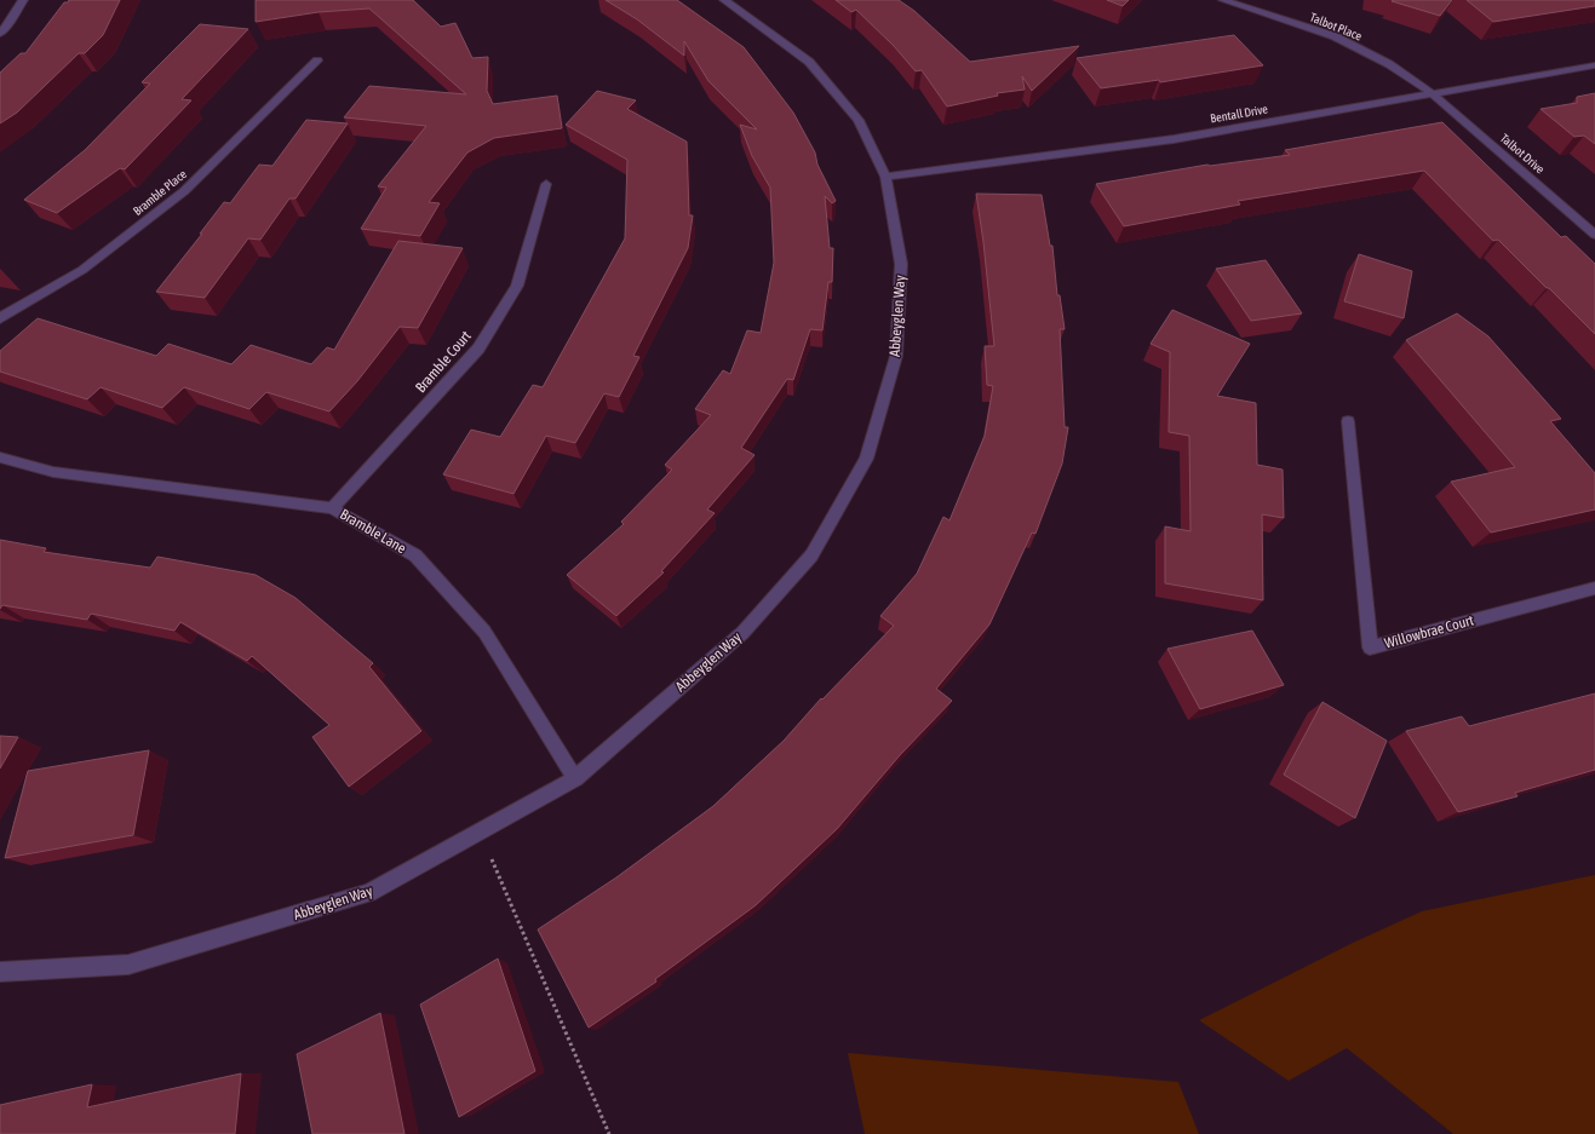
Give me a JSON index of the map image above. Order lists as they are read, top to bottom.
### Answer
{
  "streets": {
    "street": [
      "Talbot Place",
      "Bentall Drive",
      "Talbot Drive",
      "Bramble Place",
      "Abbeyglen Way",
      "Bramble Court",
      "Bramble Lane",
      "Willowbrae Court"
    ]
  },
  "crossings": [
    ["Talbot Place", "Bentall Drive"],
    ["Talbot Place", "Talbot Drive"],
    ["Bentall Drive", "Talbot Drive"],
    ["Bentall Drive", "Abbeyglen Way"],
    ["Abbeyglen Way", "Bramble Lane"],
    ["Bramble Court", "Bramble Lane"]
  ]
}
